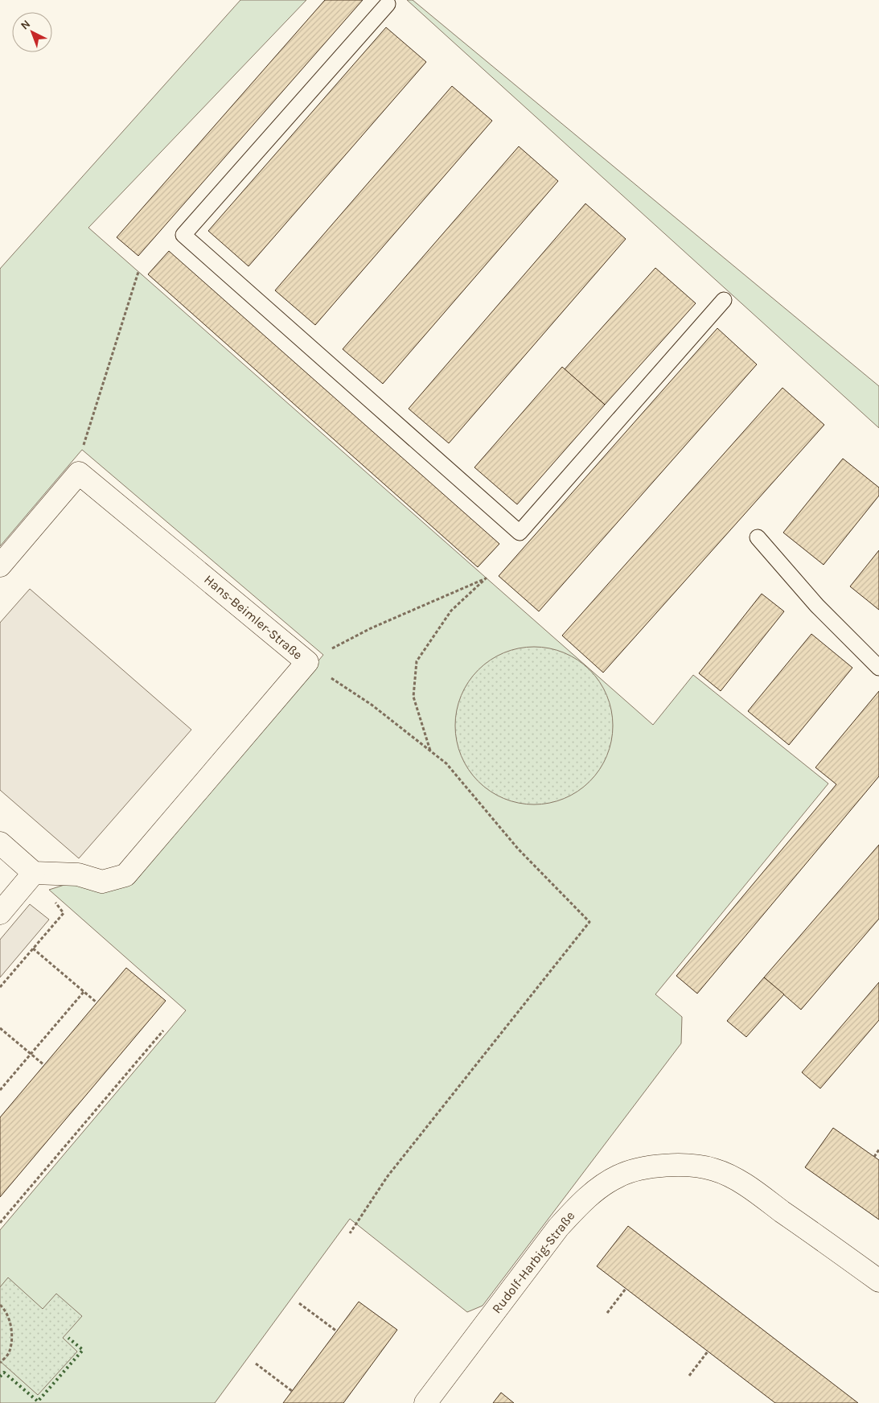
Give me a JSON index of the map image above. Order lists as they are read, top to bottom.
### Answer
{
  "streets": {
    "street": ["Hans-Beimler-Straße", "Rudolf-Harbig-Straße"]
  },
  "north": "top left"
}
